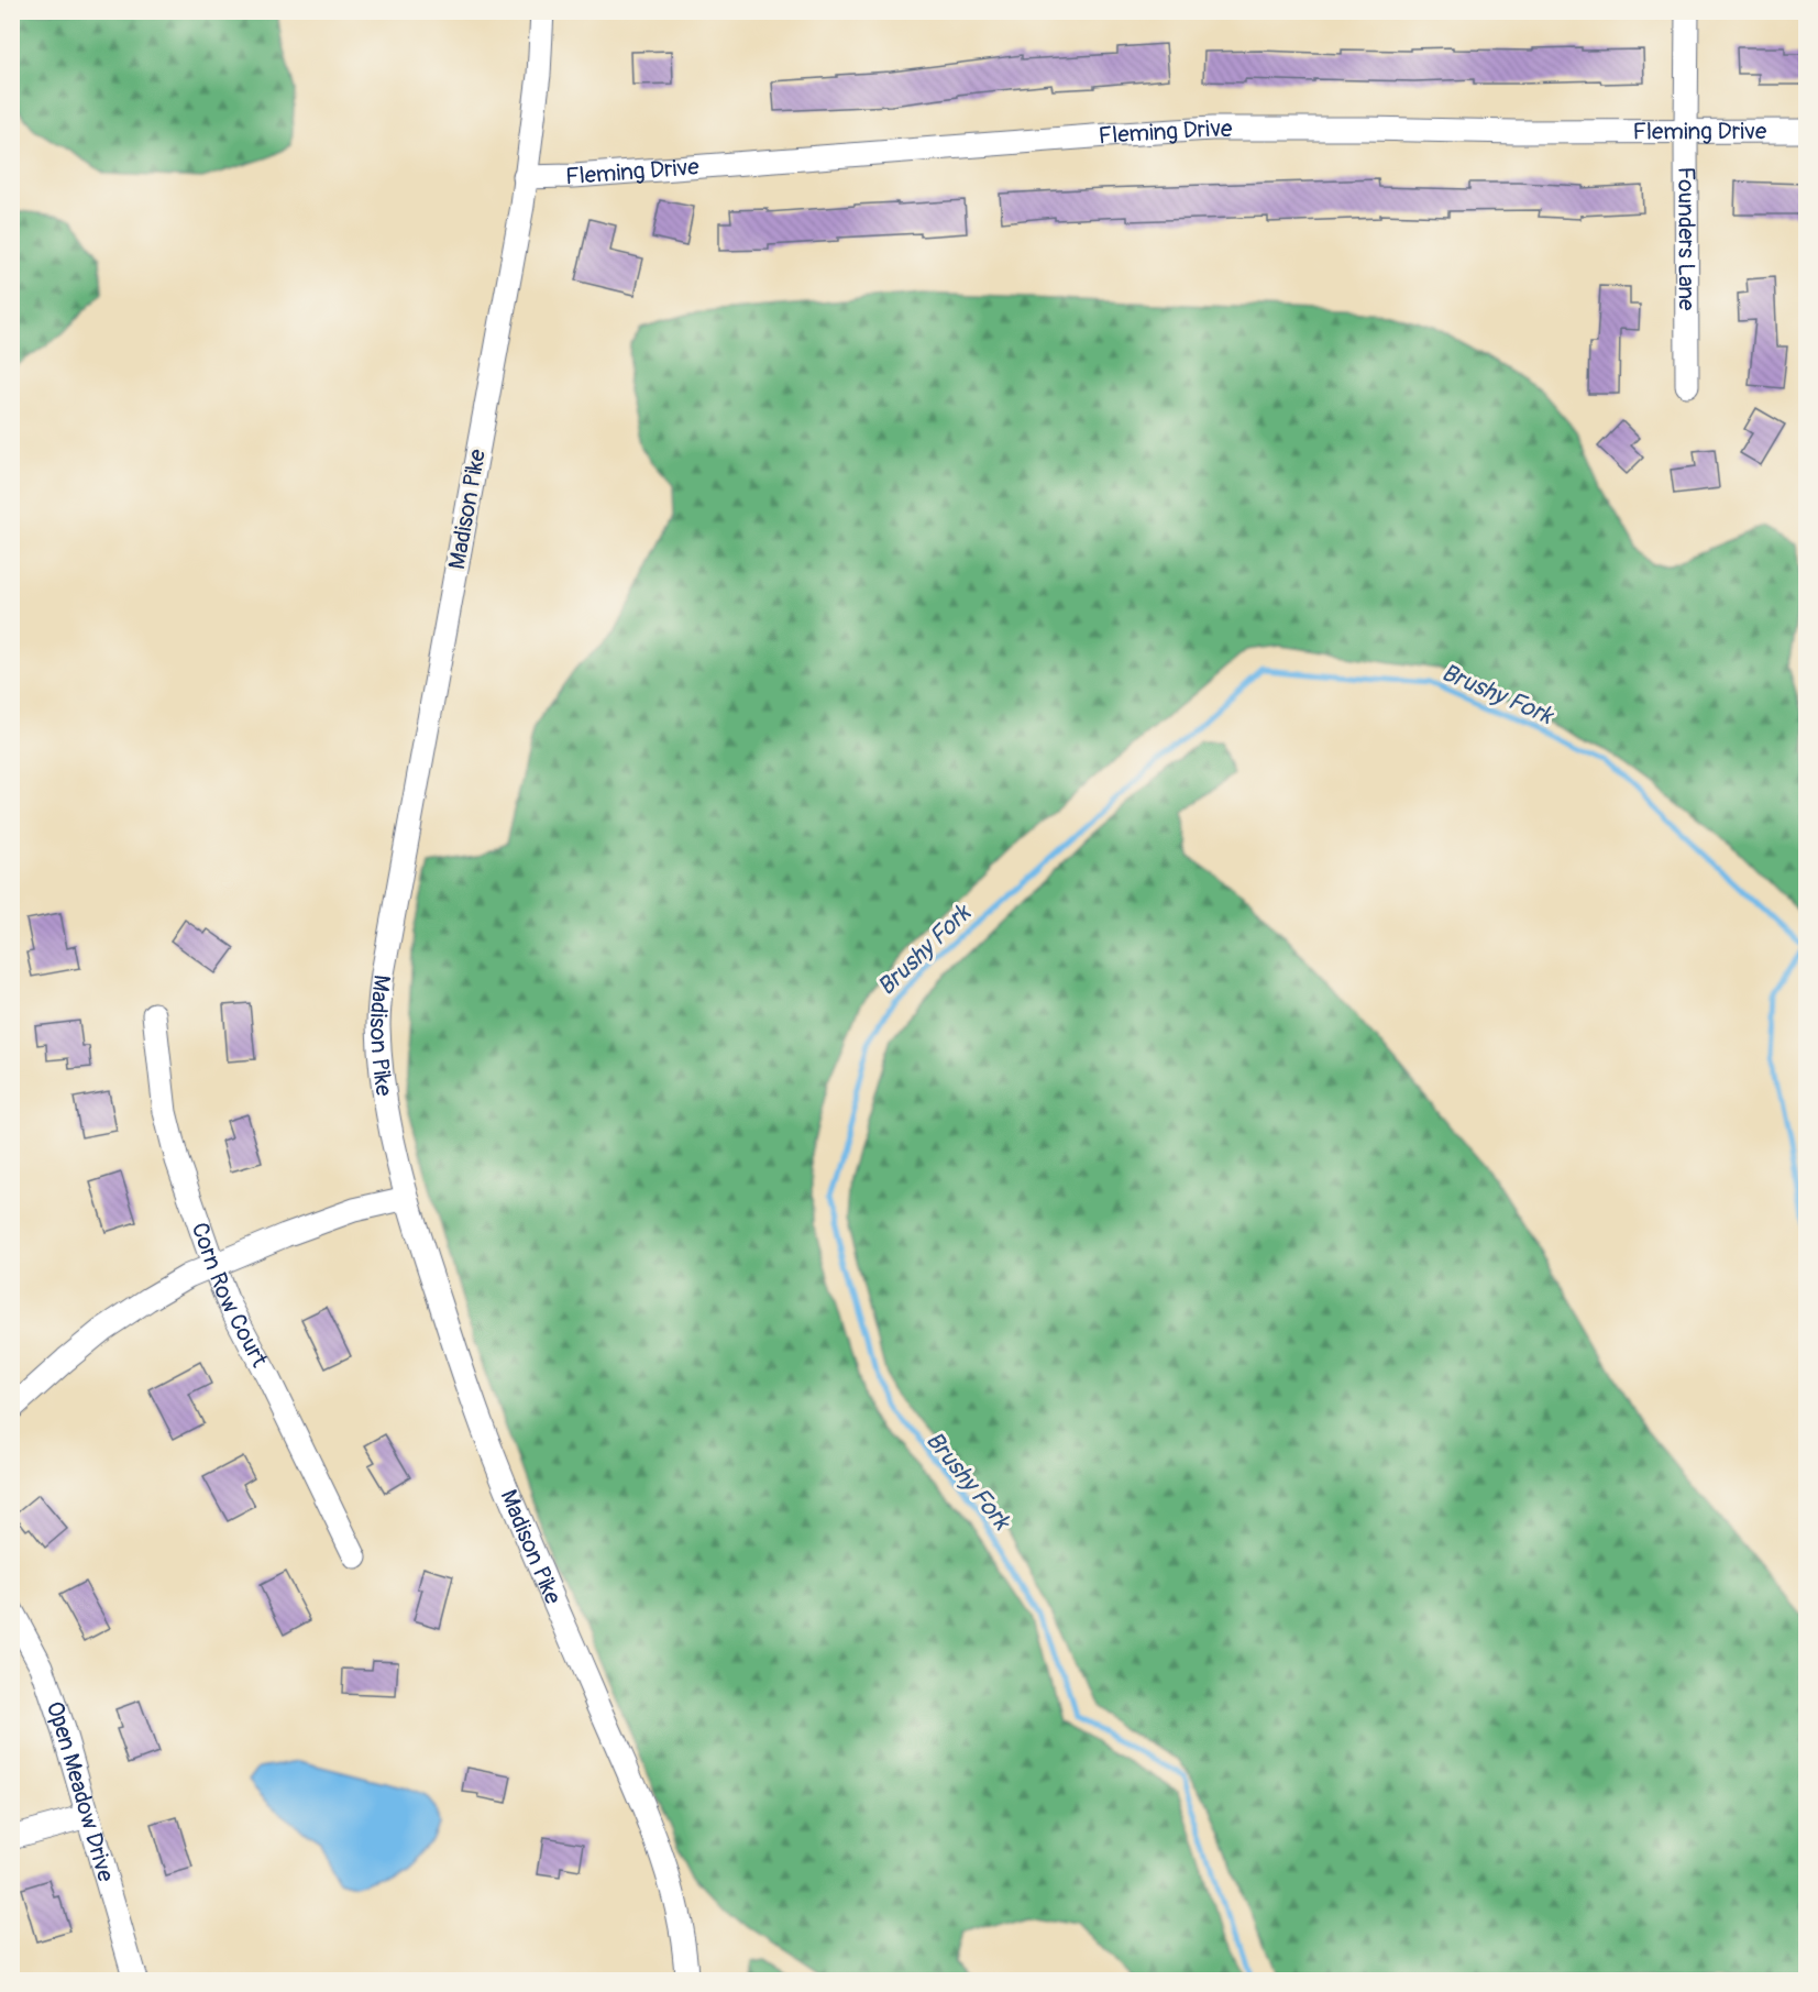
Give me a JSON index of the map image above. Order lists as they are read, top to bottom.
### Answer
{
  "streets": {
    "street": [
      "Fleming Drive",
      "Founders Lane",
      "Madison Pike",
      "Corn Row Court",
      "Open Meadow Drive"
    ]
  },
  "crossings": [
    ["Fleming Drive", "Founders Lane"],
    ["Fleming Drive", "Madison Pike"]
  ],
  "water": ["Brushy Fork"]
}
